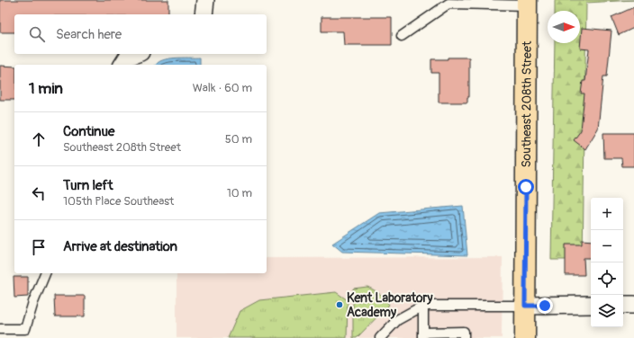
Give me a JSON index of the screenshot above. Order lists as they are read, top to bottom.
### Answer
{
  "streets": {
    "main road": ["Southeast 208th Street"]
  },
  "places": ["Kent Laboratory Academy"],
  "north": "right",
  "page": {
    "search": "Search here",
    "heading": ["1 min", "Walk · 60 m"],
    "list": [
      ["Continue", "Southeast 208th Street", "50 m"],
      ["Turn left", "105th Place Southeast", "10 m"],
      "Arrive at destination"
    ],
    "map_buttons": ["+", "−"]
  }
}
